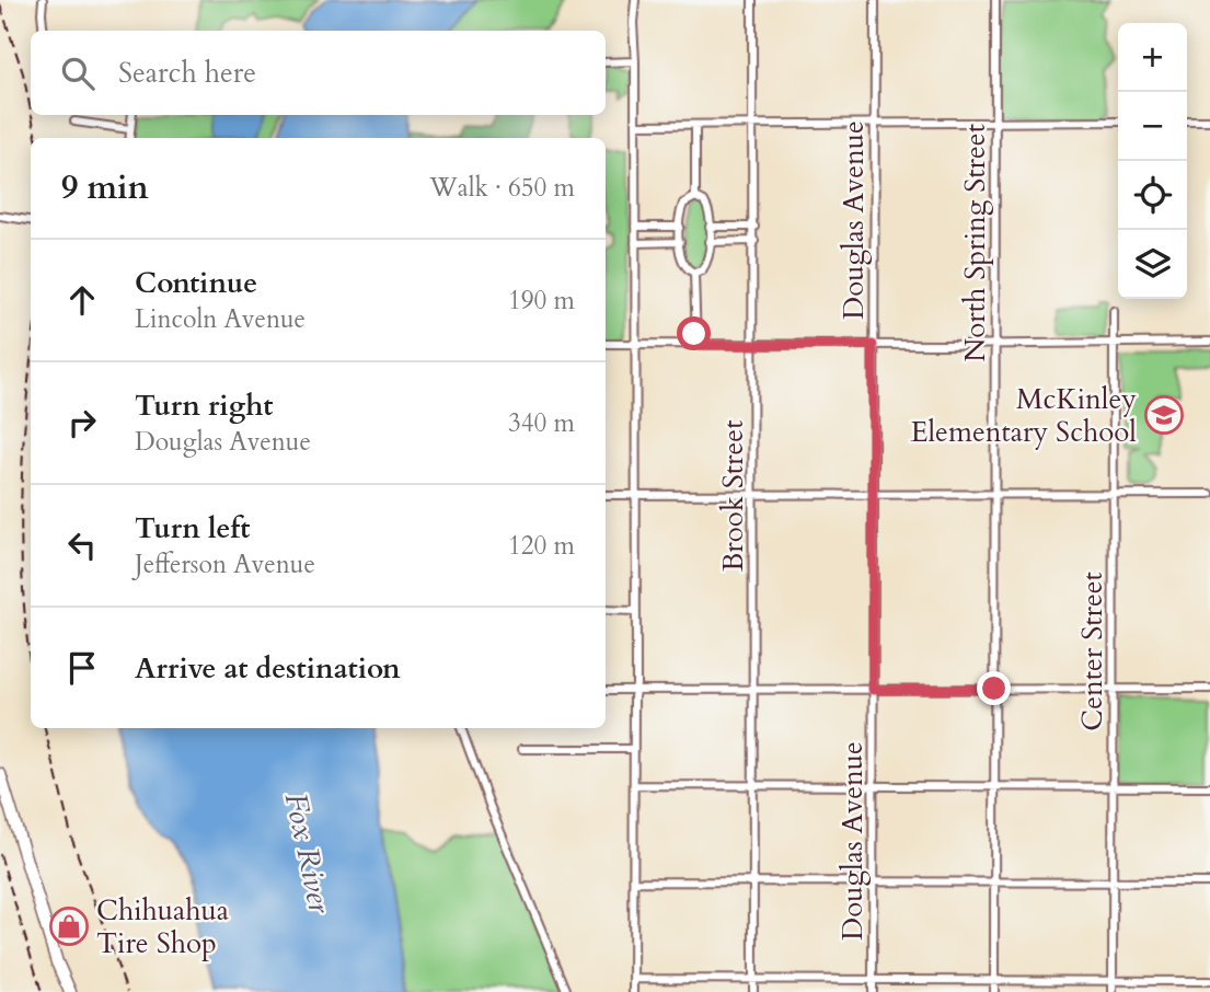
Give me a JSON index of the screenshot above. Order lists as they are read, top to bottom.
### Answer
{
  "streets": {
    "street": [
      "Douglas Avenue",
      "North Spring Street",
      "Brook Street",
      "Center Street"
    ]
  },
  "water": ["Fox River"],
  "places": {
    "school or university": ["McKinley Elementary School"],
    "shop": ["Chihuahua Tire Shop"]
  },
  "page": {
    "map_buttons": ["+", "−"],
    "search": "Search here",
    "heading": ["9 min", "Walk · 650 m"],
    "list": [
      ["Continue", "Lincoln Avenue", "190 m"],
      ["Turn right", "Douglas Avenue", "340 m"],
      ["Turn left", "Jefferson Avenue", "120 m"],
      "Arrive at destination"
    ]
  }
}
